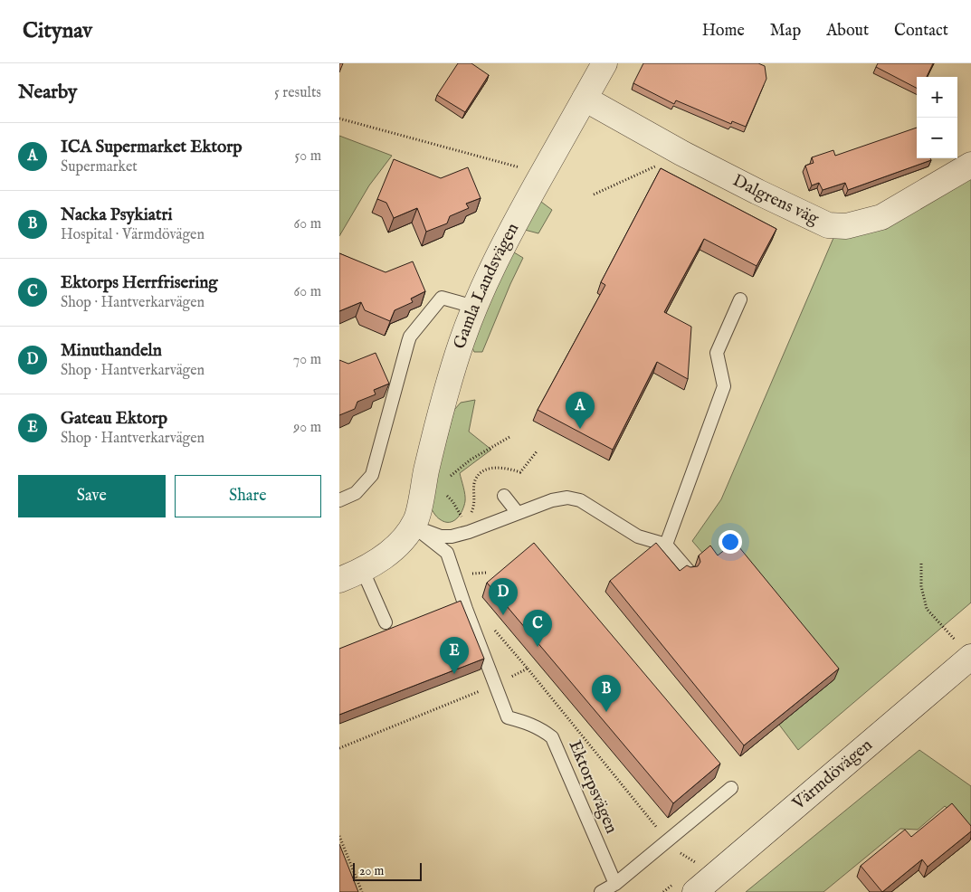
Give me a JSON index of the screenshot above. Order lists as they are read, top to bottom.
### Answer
{
  "streets": {
    "street": ["Dalgrens väg", "Gamla Landsvägen", "Värmdövägen"],
    "lane": ["Ektorpsvägen"]
  },
  "crossings": [
    ["Dalgrens väg", "Gamla Landsvägen"],
    ["Gamla Landsvägen", "Ektorpsvägen"]
  ],
  "scale_bar": "20 m",
  "page": {
    "header": "Citynav",
    "nav": [
      "Home",
      "Map",
      "About",
      "Contact"
    ],
    "heading": ["Nearby", "5 results"],
    "map_buttons": ["+", "−"],
    "list": [
      {
        "mark": "A",
        "name": "ICA Supermarket Ektorp",
        "note": "Supermarket",
        "value": "50 m"
      },
      {
        "mark": "B",
        "name": "Nacka Psykiatri",
        "note": "Hospital · Värmdövägen",
        "value": "60 m"
      },
      {
        "mark": "C",
        "name": "Ektorps Herrfrisering",
        "note": "Shop · Hantverkarvägen",
        "value": "60 m"
      },
      {
        "mark": "D",
        "name": "Minuthandeln",
        "note": "Shop · Hantverkarvägen",
        "value": "70 m"
      },
      {
        "mark": "E",
        "name": "Gateau Ektorp",
        "note": "Shop · Hantverkarvägen",
        "value": "90 m"
      }
    ],
    "pins": [
      "A",
      "D",
      "C",
      "E",
      "B"
    ],
    "buttons": ["Save", "Share"],
    "scale": "20 m"
  }
}
